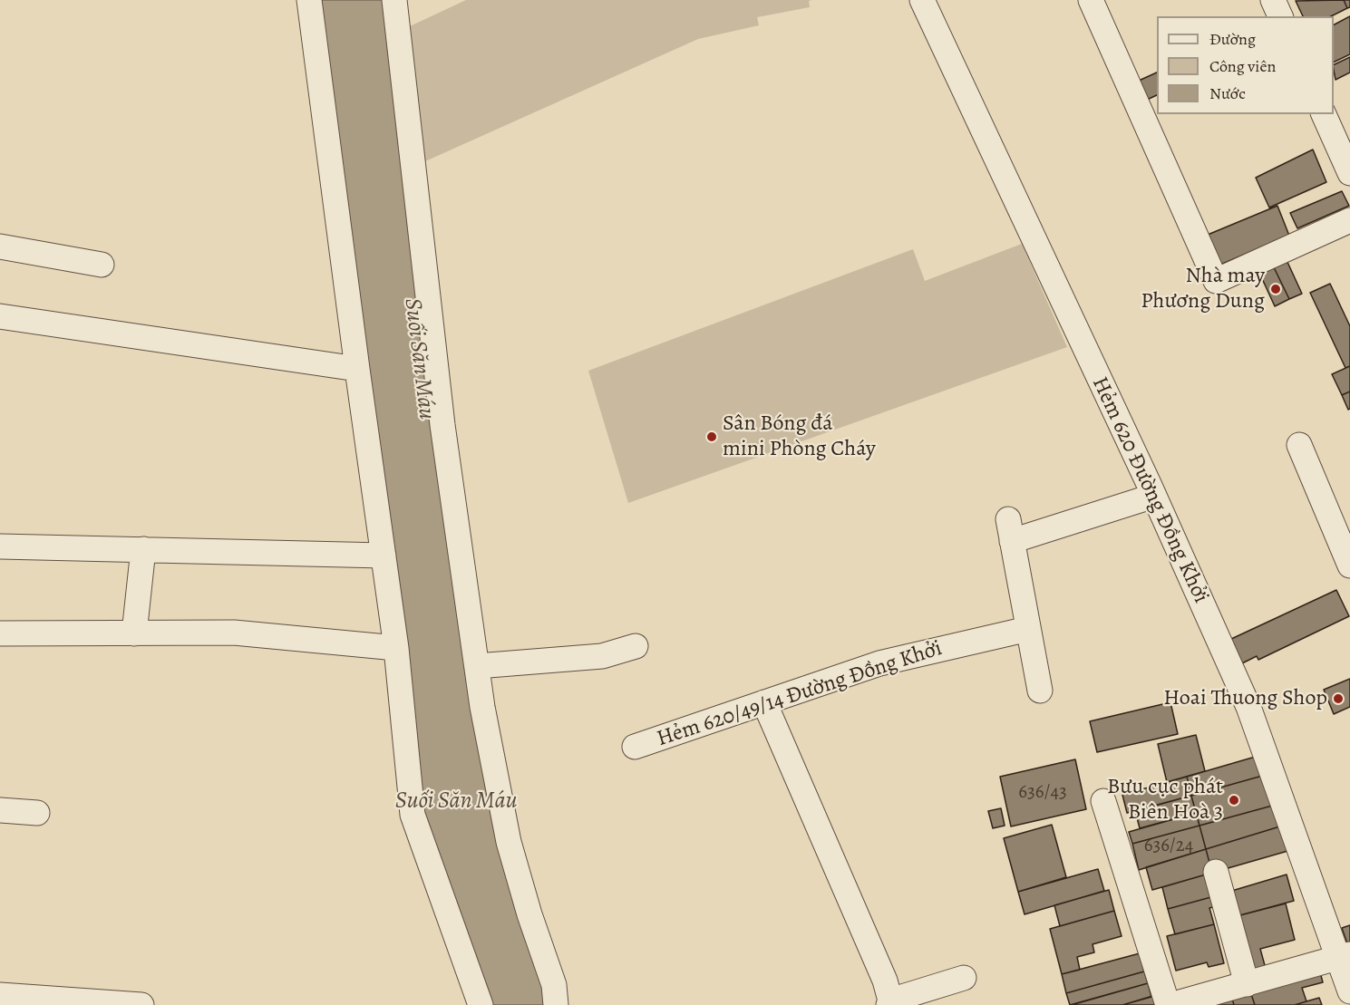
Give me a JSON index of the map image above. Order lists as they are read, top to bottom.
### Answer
{
  "streets": {
    "street": ["Hẻm 620 Đường Đồng Khởi", "Hẻm 620/49/14 Đường Đồng Khởi"]
  },
  "water": ["Suối Săn Máu"],
  "places": [
    "Nhà may Phương Dung",
    "Sân Bóng đá mini Phòng Cháy",
    "Hoai Thuong Shop",
    "Bưu cục phát Biên Hoà 3"
  ],
  "house_numbers": ["636/43", "636/24"],
  "legend": ["Đường", "Công viên", "Nước"]
}
